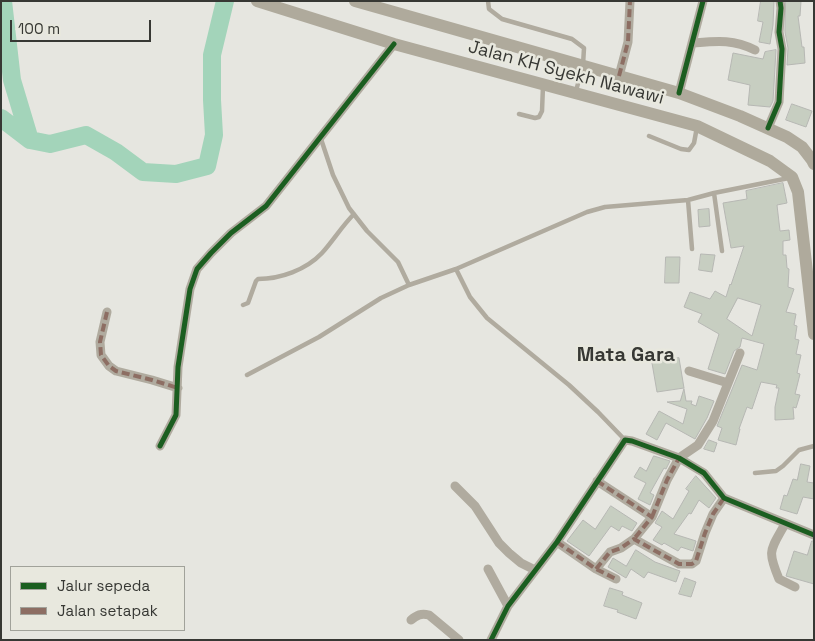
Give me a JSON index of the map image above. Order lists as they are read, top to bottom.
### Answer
{
  "streets": {
    "main road": ["Jalan KH Syekh Nawawi"]
  },
  "districts": ["Mata Gara"],
  "legend": ["Jalur sepeda", "Jalan setapak"],
  "scale_bar": "100 m"
}
